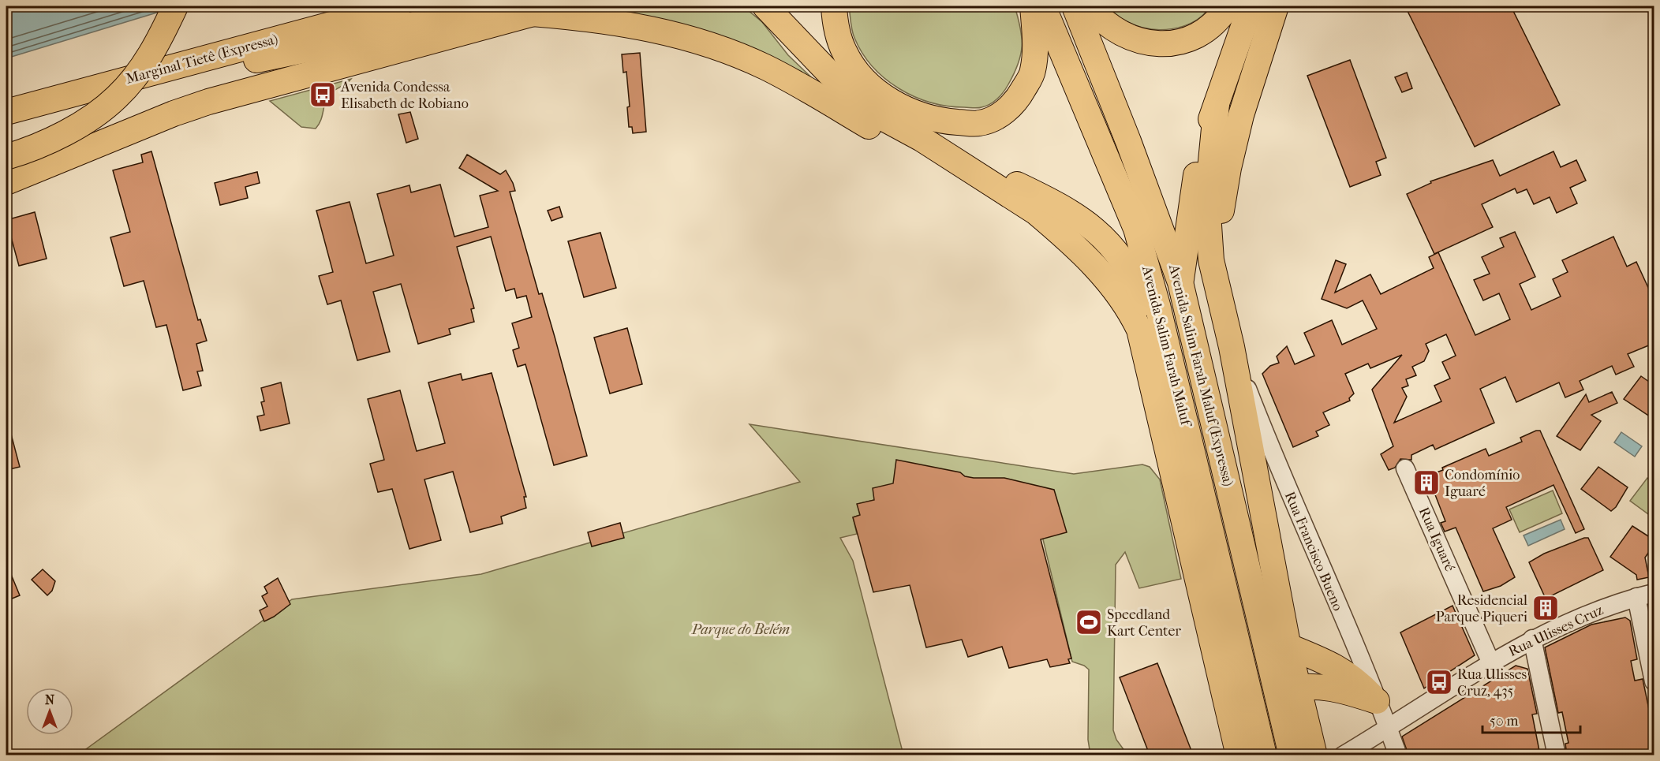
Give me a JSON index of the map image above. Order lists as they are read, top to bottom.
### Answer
{
  "streets": {
    "highway": ["Marginal Tietê (Expressa)", "Avenida Salim Farah Maluf", "Avenida Salim Farah Maluf (Expressa)"],
    "street": ["Rua Iguaré", "Rua Francisco Bueno", "Rua Ulisses Cruz"]
  },
  "crossings": [
    ["Rua Iguaré", "Rua Ulisses Cruz"],
    ["Rua Francisco Bueno", "Rua Ulisses Cruz"]
  ],
  "parks": ["Parque do Belém"],
  "places": {
    "bus stop": ["Avenida Condessa Elisabeth de Robiano", "Rua Ulisses Cruz, 435"],
    "building": ["Condomínio Iguaré", "Residencial Parque Piqueri"],
    "sports": ["Speedland Kart Center"]
  },
  "scale_bar": "50 m",
  "north": "top"
}
